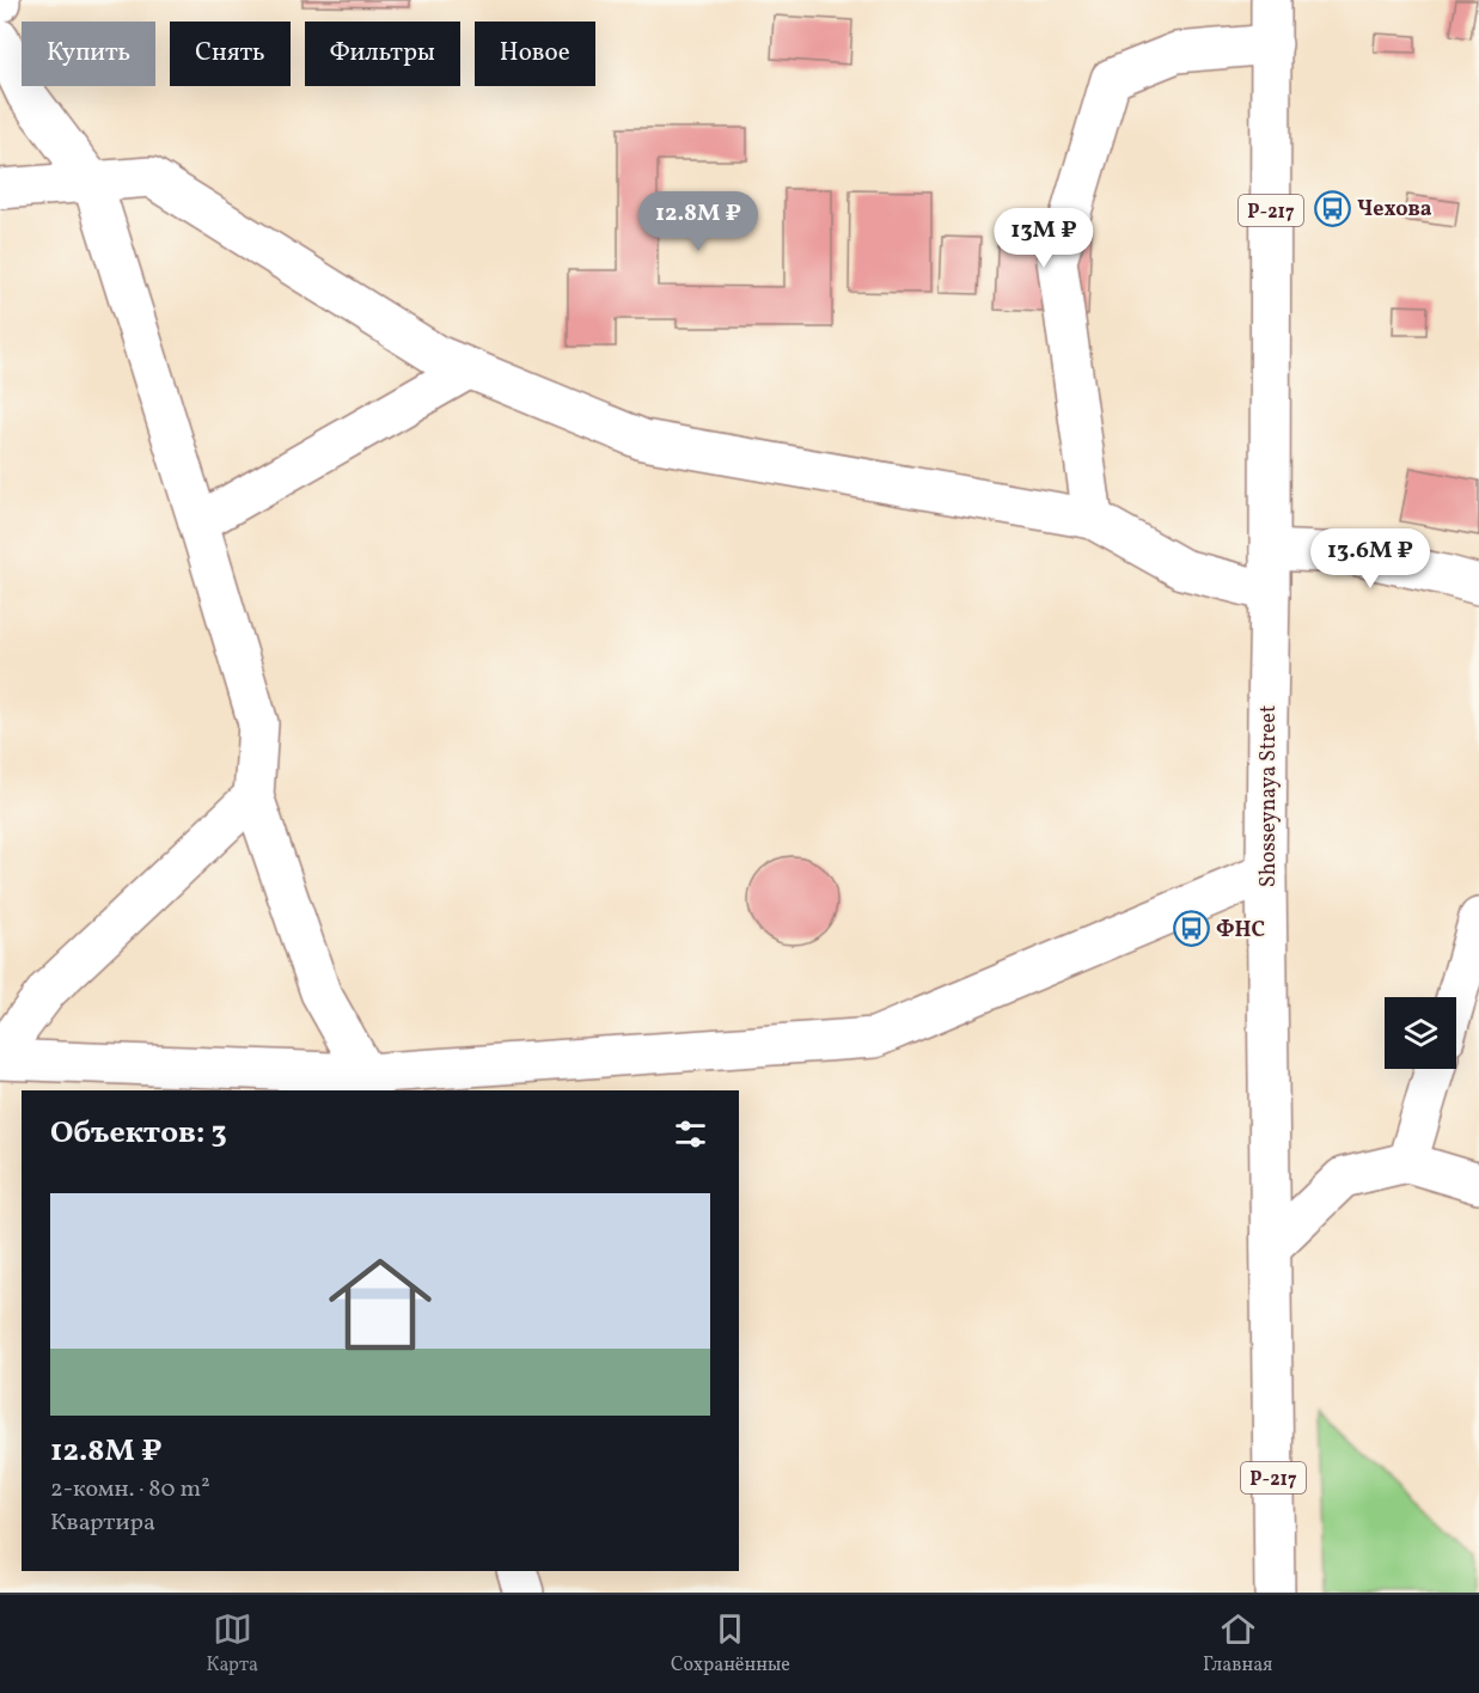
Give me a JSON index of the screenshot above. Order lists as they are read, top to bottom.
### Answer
{
  "streets": {
    "main road": ["Р-217", "Shosseynaya Street"]
  },
  "places": {
    "bus stop": ["Чехова", "ФНС"]
  },
  "page": {
    "chip": [
      "Купить",
      "Снять",
      "Фильтры",
      "Новое"
    ],
    "price": ["12.8M ₽", "13M ₽", "13.6M ₽"],
    "heading": "Объектов: 3",
    "list": [
      {
        "name": "12.8M ₽",
        "note": "2-комн. · 80 m² · Квартира"
      }
    ],
    "tabs": ["Карта", "Сохранённые", "Главная"]
  }
}
